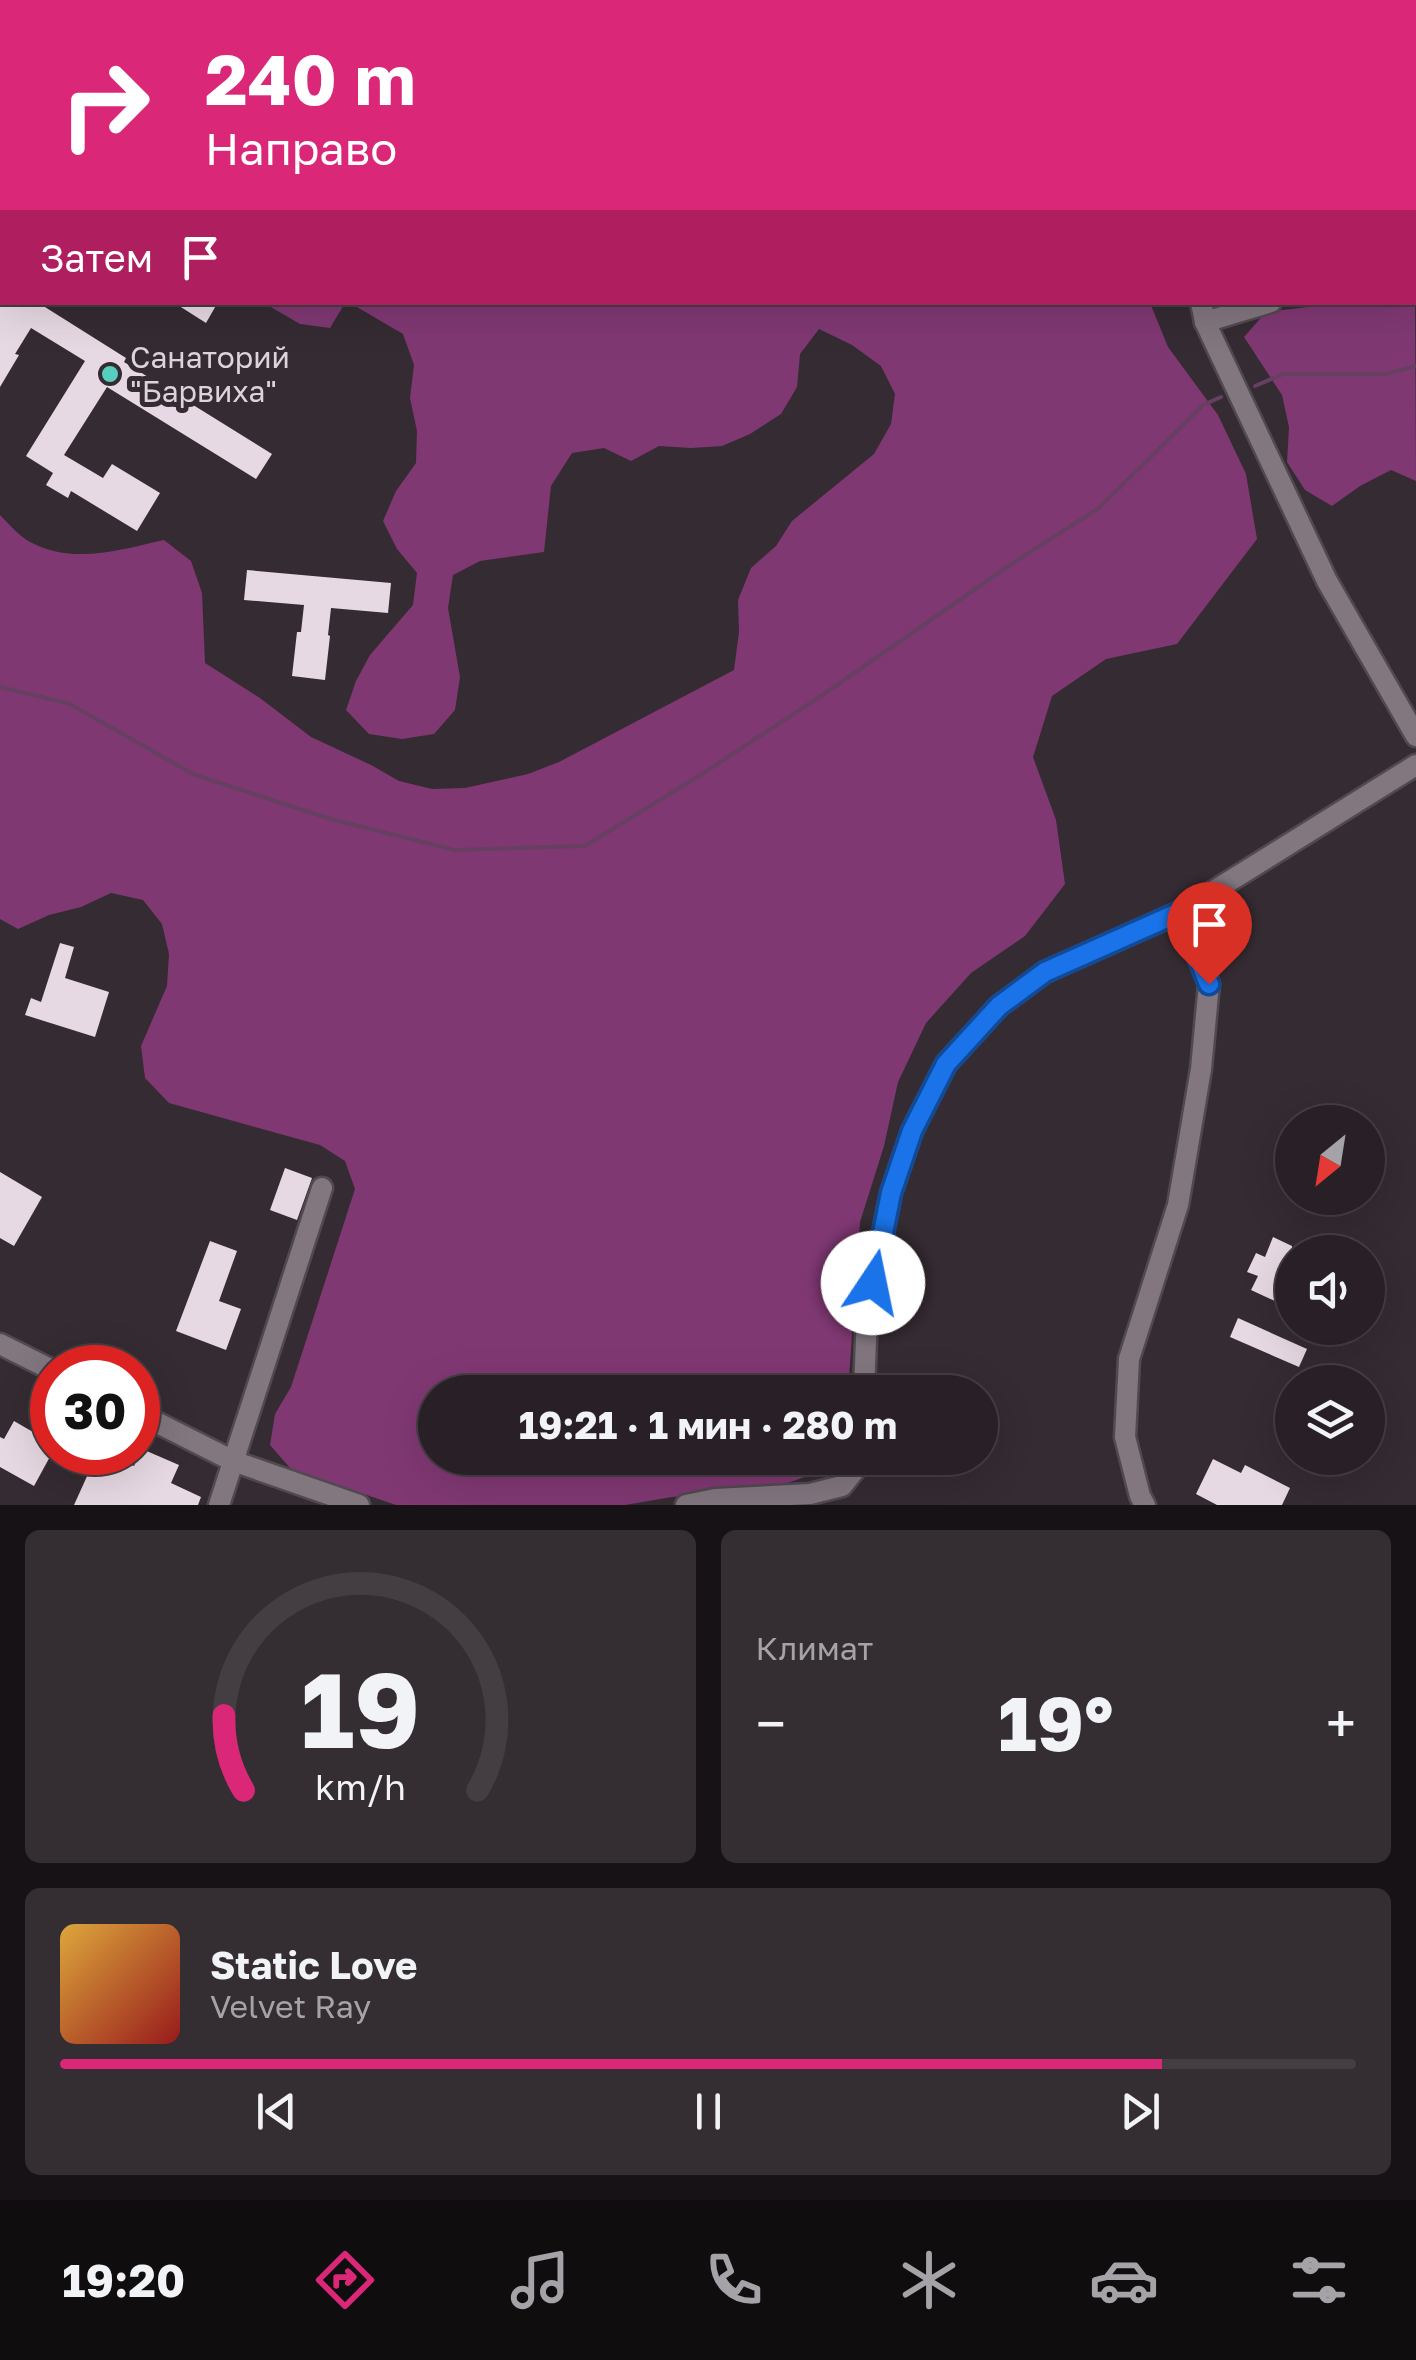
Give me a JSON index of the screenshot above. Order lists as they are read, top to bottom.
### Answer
{
  "places": ["Санаторий \"Барвиха\""],
  "north": "bottom left",
  "page": {
    "turn": ["240 m", "Направо"],
    "then": "Затем",
    "limit": "30",
    "trip": "19:21 · 1 мин · 280 m",
    "tile": "Климат",
    "heat": ["−", "19°", "+"],
    "song": ["Static Love", "Velvet Ray"],
    "tabs": "19:20",
    "gauge": ["19", "km/h"]
  }
}
